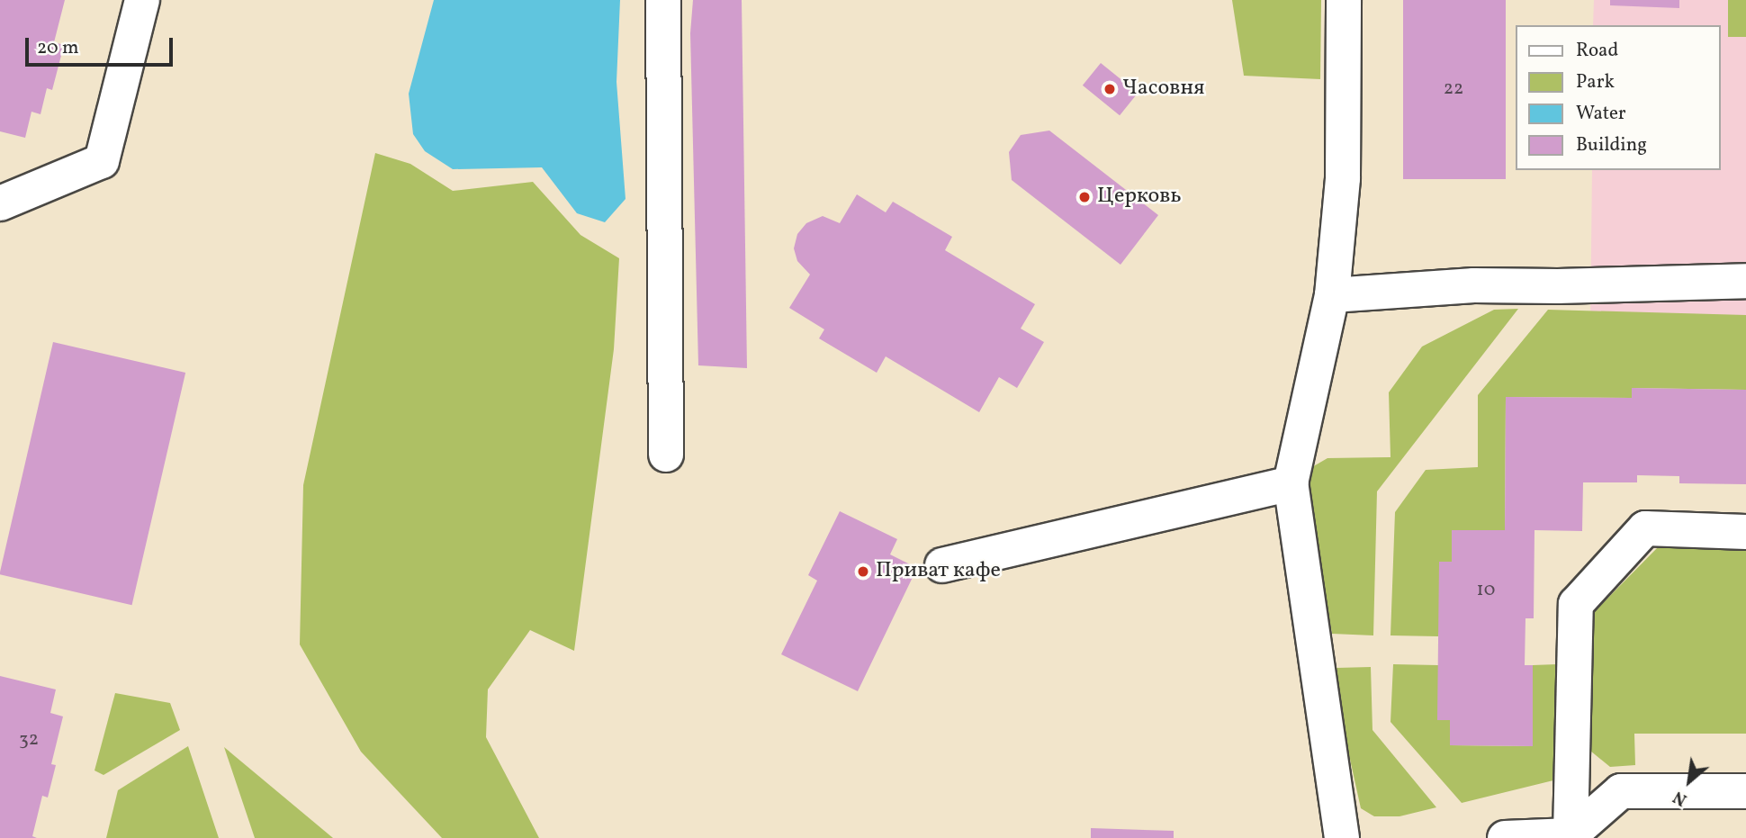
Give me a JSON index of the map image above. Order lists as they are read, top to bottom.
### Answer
{
  "places": ["Часовня", "Церковь", "Приват кафе"],
  "house_numbers": ["22", "10", "32"],
  "legend": [
    "Road",
    "Park",
    "Water",
    "Building"
  ],
  "scale_bar": "20 m",
  "north": "bottom left"
}
